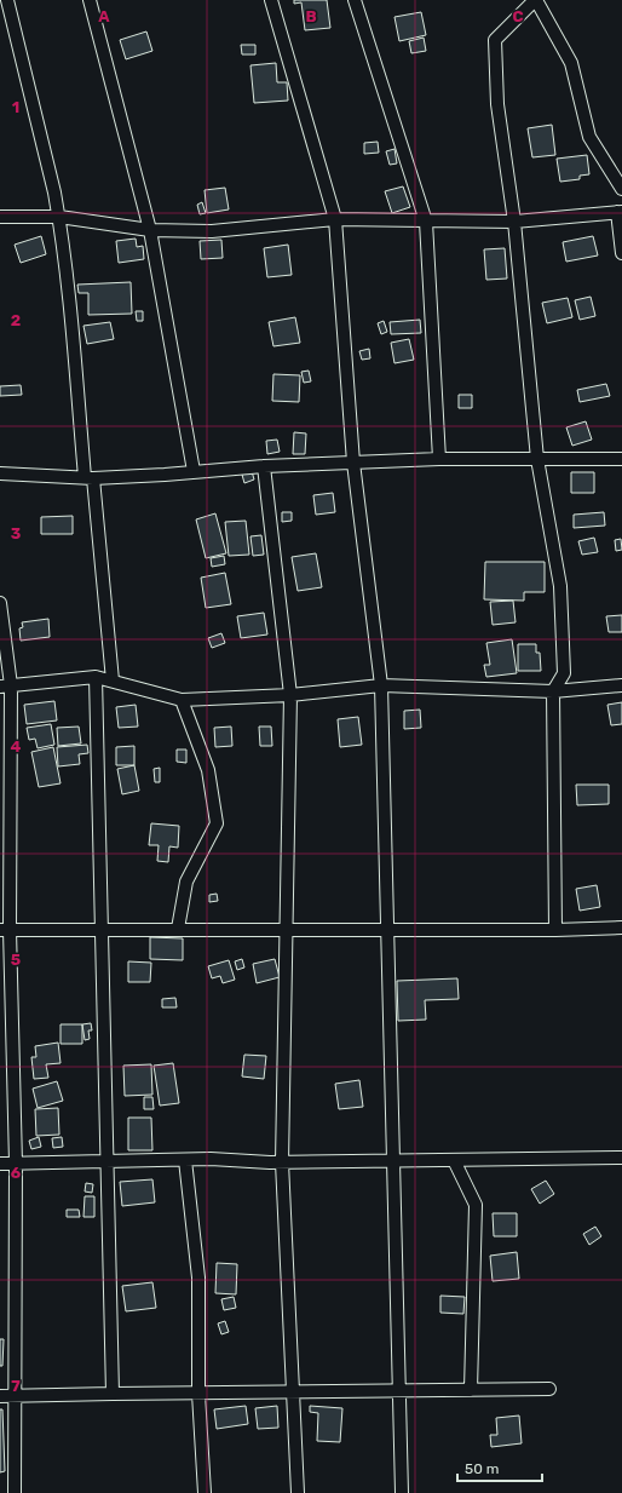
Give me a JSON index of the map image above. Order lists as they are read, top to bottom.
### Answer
{
  "scale_bar": "50 m",
  "grid": {
    "columns": ["A", "B", "C"],
    "rows": [
      "1",
      "2",
      "3",
      "4",
      "5",
      "6",
      "7"
    ]
  }
}
